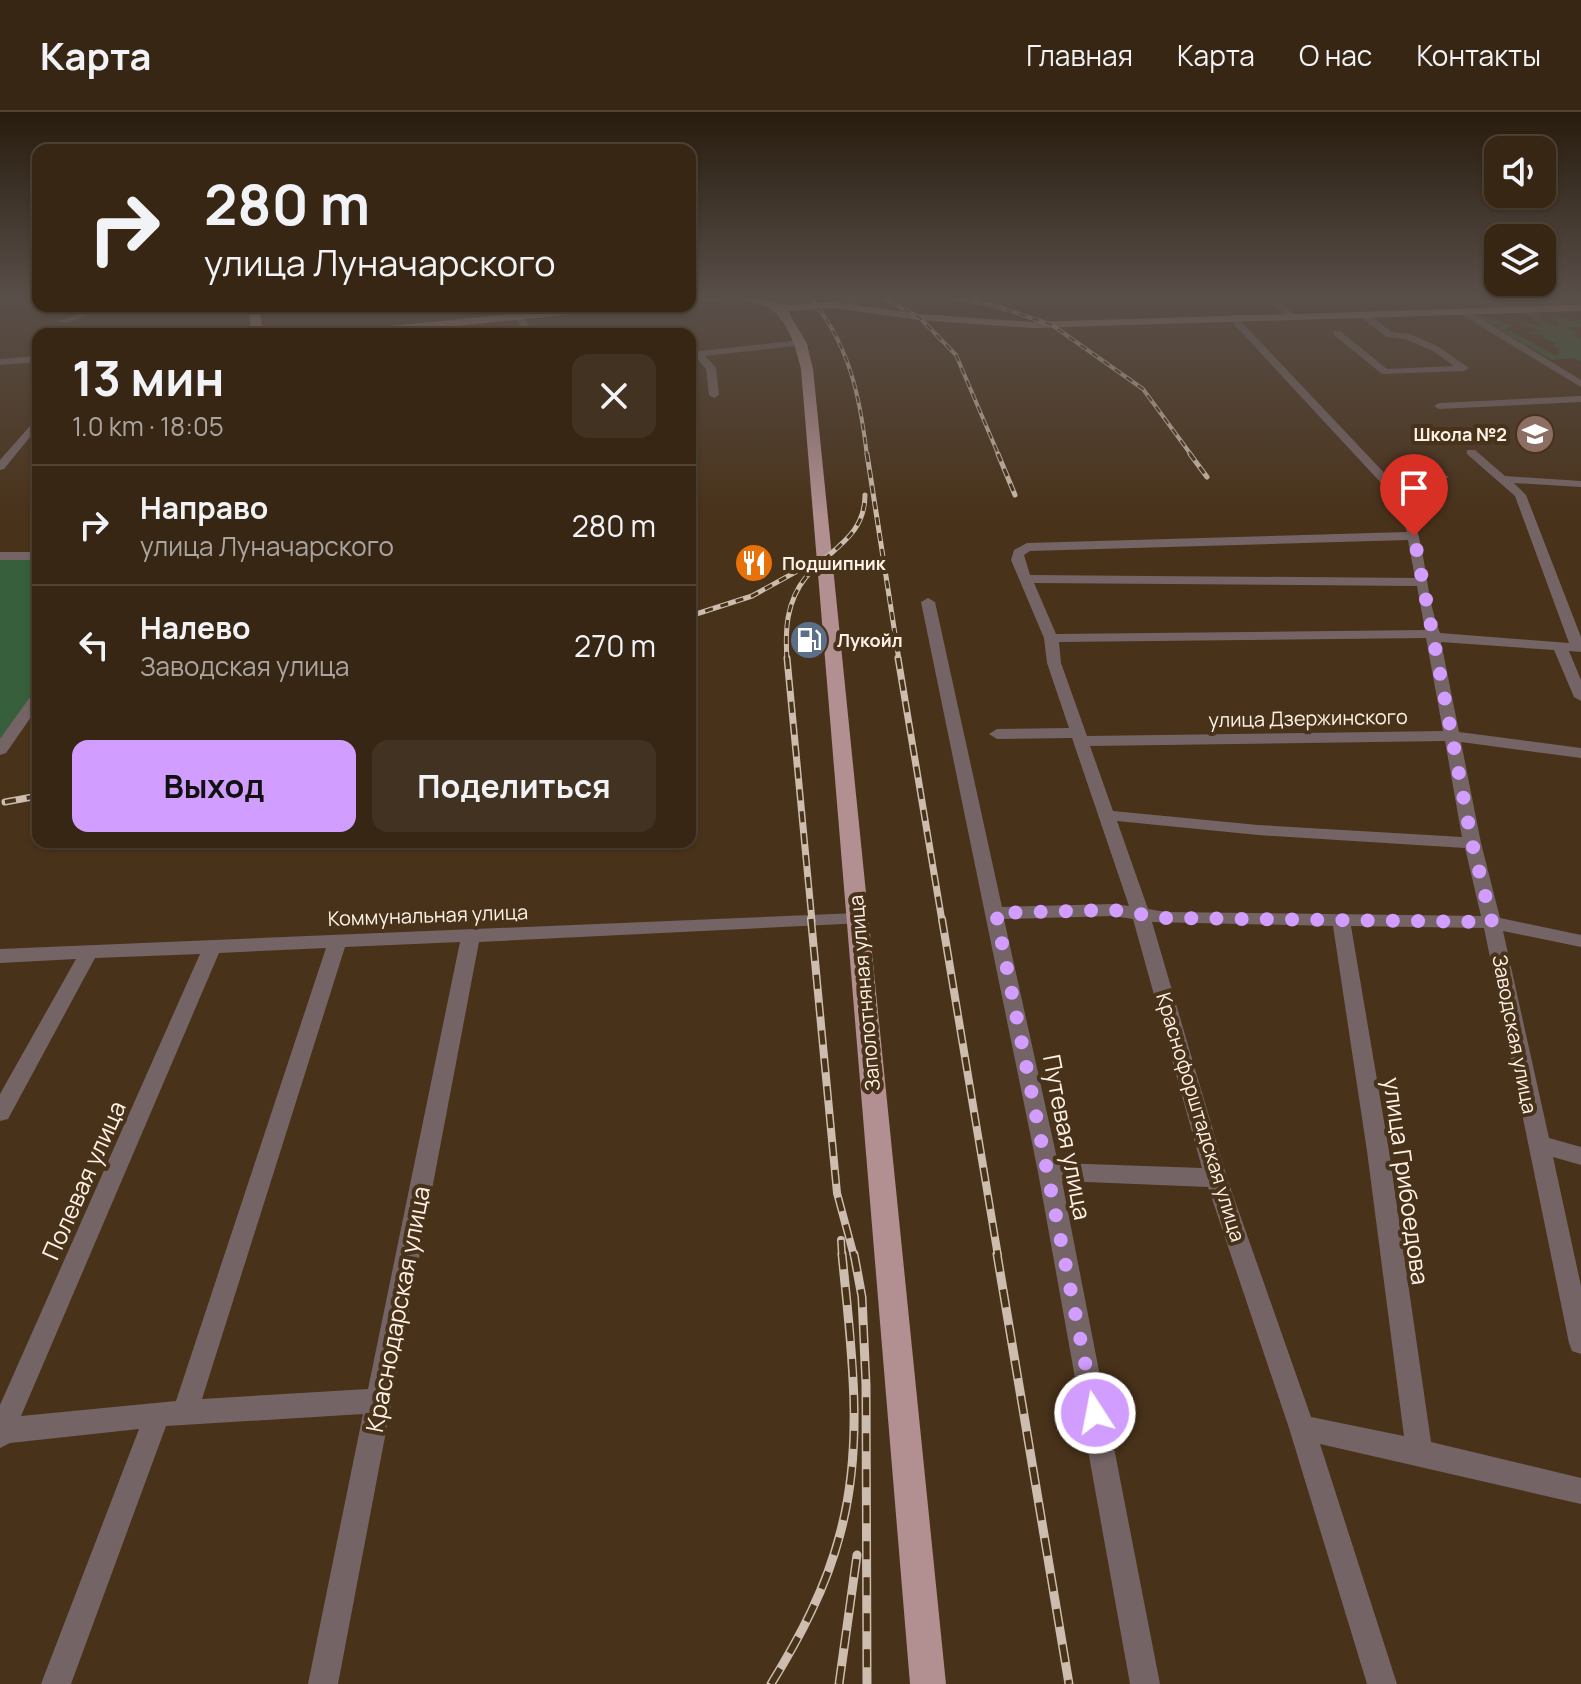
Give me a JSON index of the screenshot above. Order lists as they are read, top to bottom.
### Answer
{
  "streets": {
    "main road": ["Заполотняная улица"],
    "street": [
      "улица Дзержинского",
      "Коммунальная улица",
      "Заводская улица",
      "Краснофорштадская улица",
      "Путевая улица",
      "Полевая улица",
      "улица Грибоедова",
      "Краснодарская улица"
    ]
  },
  "crossings": [
    ["улица Дзержинского", "Заводская улица"],
    ["улица Дзержинского", "Краснофорштадская улица"],
    ["Коммунальная улица", "Заполотняная улица"],
    ["Коммунальная улица", "Полевая улица"],
    ["Коммунальная улица", "Краснодарская улица"],
    ["Заводская улица", "Краснофорштадская улица"]
  ],
  "places": {
    "school or university": ["Школа №2"],
    "restaurant": ["Подшипник"],
    "fuel station": ["Лукойл"]
  },
  "page": {
    "header": "Карта",
    "nav": [
      "Главная",
      "Карта",
      "О нас",
      "Контакты"
    ],
    "turn": ["280 m", "улица Луначарского"],
    "heading": ["13 мин", "1.0 km · 18:05"],
    "list": [
      {
        "name": "Направо",
        "note": "улица Луначарского",
        "value": "280 m"
      },
      {
        "name": "Налево",
        "note": "Заводская улица",
        "value": "270 m"
      }
    ],
    "buttons": ["Выход", "Поделиться"]
  }
}
